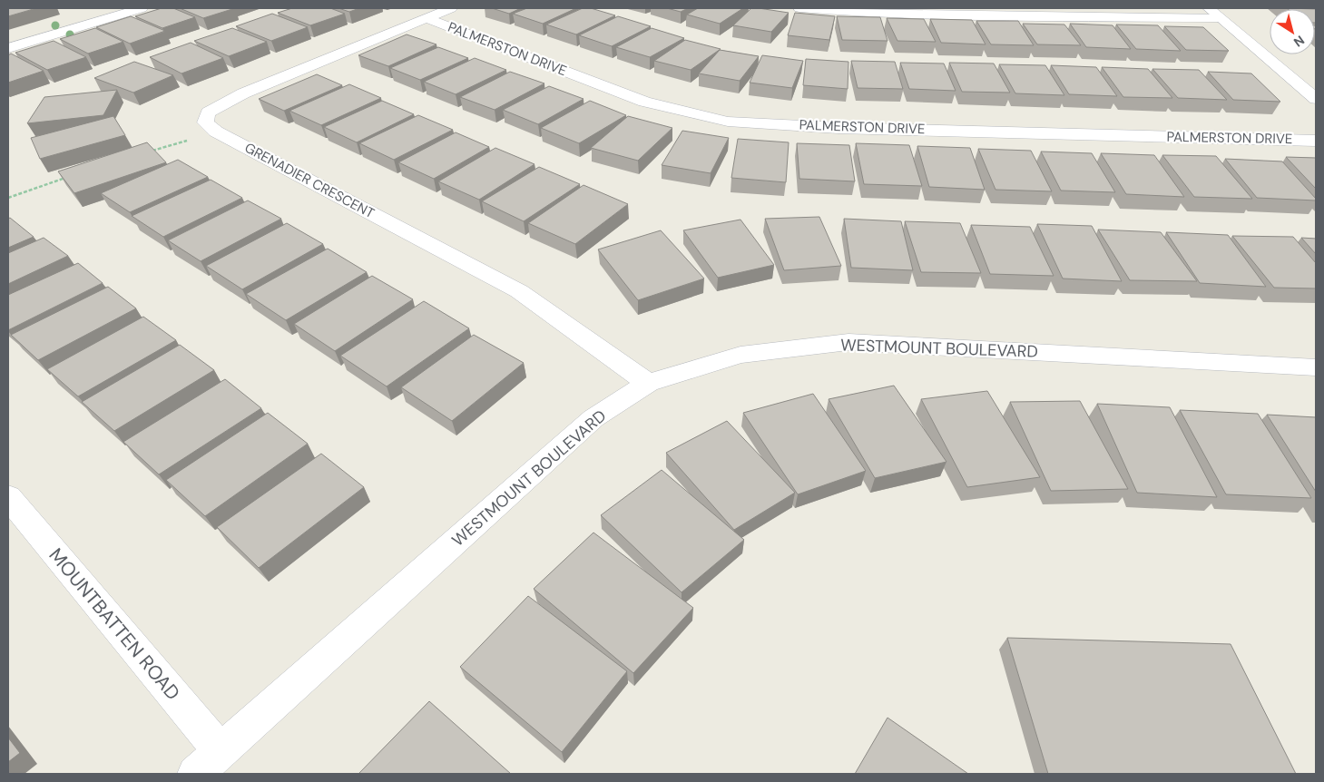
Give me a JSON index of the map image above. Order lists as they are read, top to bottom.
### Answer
{
  "streets": {
    "street": [
      "PALMERSTON DRIVE",
      "GRENADIER CRESCENT",
      "WESTMOUNT BOULEVARD",
      "MOUNTBATTEN ROAD"
    ]
  },
  "crossings": [
    ["GRENADIER CRESCENT", "WESTMOUNT BOULEVARD"],
    ["WESTMOUNT BOULEVARD", "MOUNTBATTEN ROAD"]
  ],
  "north": "bottom right"
}
